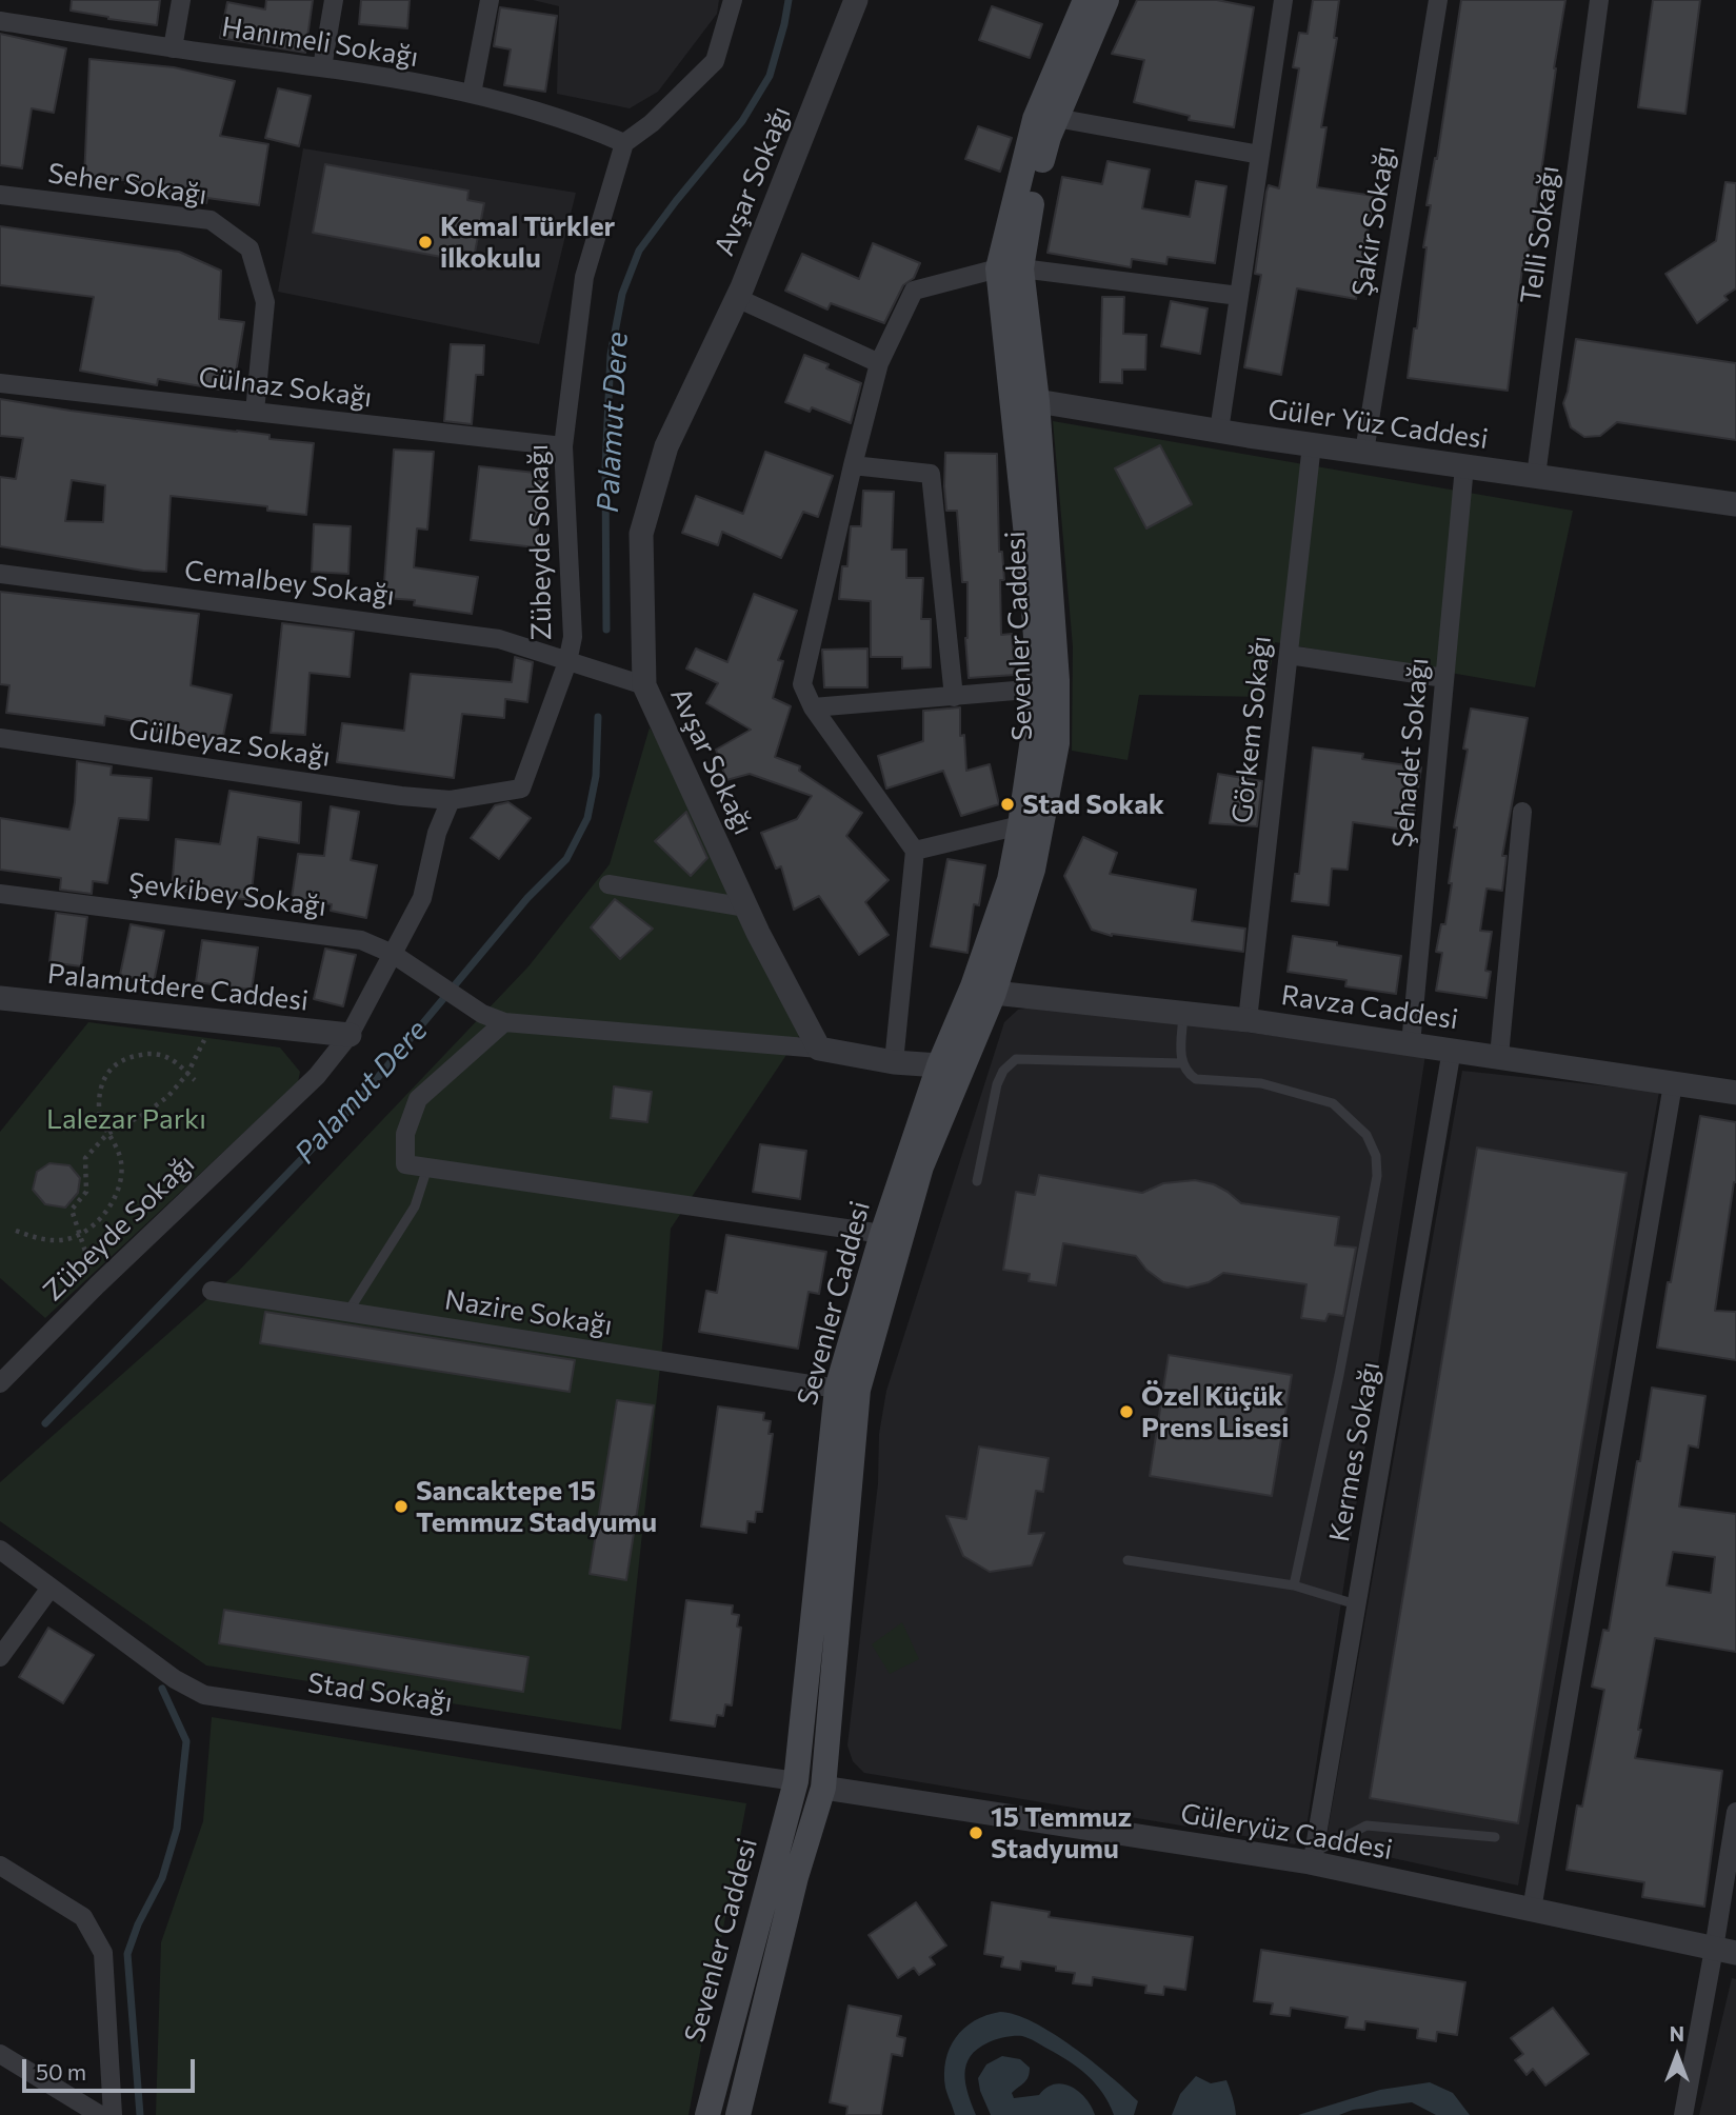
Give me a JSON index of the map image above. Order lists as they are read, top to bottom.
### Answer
{
  "streets": {
    "main road": ["Sevenler Caddesi"],
    "street": [
      "Hanımeli Sokağı",
      "Avşar Sokağı",
      "Seher Sokağı",
      "Şakir Sokağı",
      "Telli Sokağı",
      "Gülnaz Sokağı",
      "Güler Yüz Caddesi",
      "Zübeyde Sokağı",
      "Cemalbey Sokağı",
      "Görkem Sokağı",
      "Gülbeyaz Sokağı",
      "Şehadet Sokağı",
      "Şevkibey Sokağı",
      "Palamutdere Caddesi",
      "Ravza Caddesi",
      "Nazire Sokağı",
      "Kermes Sokağı",
      "Stad Sokağı",
      "Güleryüz Caddesi"
    ]
  },
  "crossings": [
    ["Hanımeli Sokağı", "Zübeyde Sokağı"],
    ["Avşar Sokağı", "Cemalbey Sokağı"],
    ["Seher Sokağı", "Gülnaz Sokağı"],
    ["Şakir Sokağı", "Güler Yüz Caddesi"],
    ["Telli Sokağı", "Güler Yüz Caddesi"],
    ["Gülnaz Sokağı", "Zübeyde Sokağı"],
    ["Güler Yüz Caddesi", "Sevenler Caddesi"],
    ["Güler Yüz Caddesi", "Görkem Sokağı"],
    ["Güler Yüz Caddesi", "Şehadet Sokağı"],
    ["Zübeyde Sokağı", "Cemalbey Sokağı"],
    ["Zübeyde Sokağı", "Gülbeyaz Sokağı"],
    ["Zübeyde Sokağı", "Şevkibey Sokağı"],
    ["Zübeyde Sokağı", "Palamutdere Caddesi"],
    ["Sevenler Caddesi", "Ravza Caddesi"],
    ["Sevenler Caddesi", "Nazire Sokağı"],
    ["Sevenler Caddesi", "Stad Sokağı"],
    ["Sevenler Caddesi", "Güleryüz Caddesi"],
    ["Görkem Sokağı", "Ravza Caddesi"],
    ["Şehadet Sokağı", "Ravza Caddesi"],
    ["Ravza Caddesi", "Kermes Sokağı"],
    ["Kermes Sokağı", "Güleryüz Caddesi"]
  ],
  "water": ["Palamut Dere"],
  "parks": ["Lalezar Parkı"],
  "places": [
    "Kemal Türkler ilkokulu",
    "Stad Sokak",
    "Özel Küçük Prens Lisesi",
    "Sancaktepe 15 Temmuz Stadyumu",
    "15 Temmuz Stadyumu"
  ],
  "scale_bar": "50 m",
  "north": "top"
}
